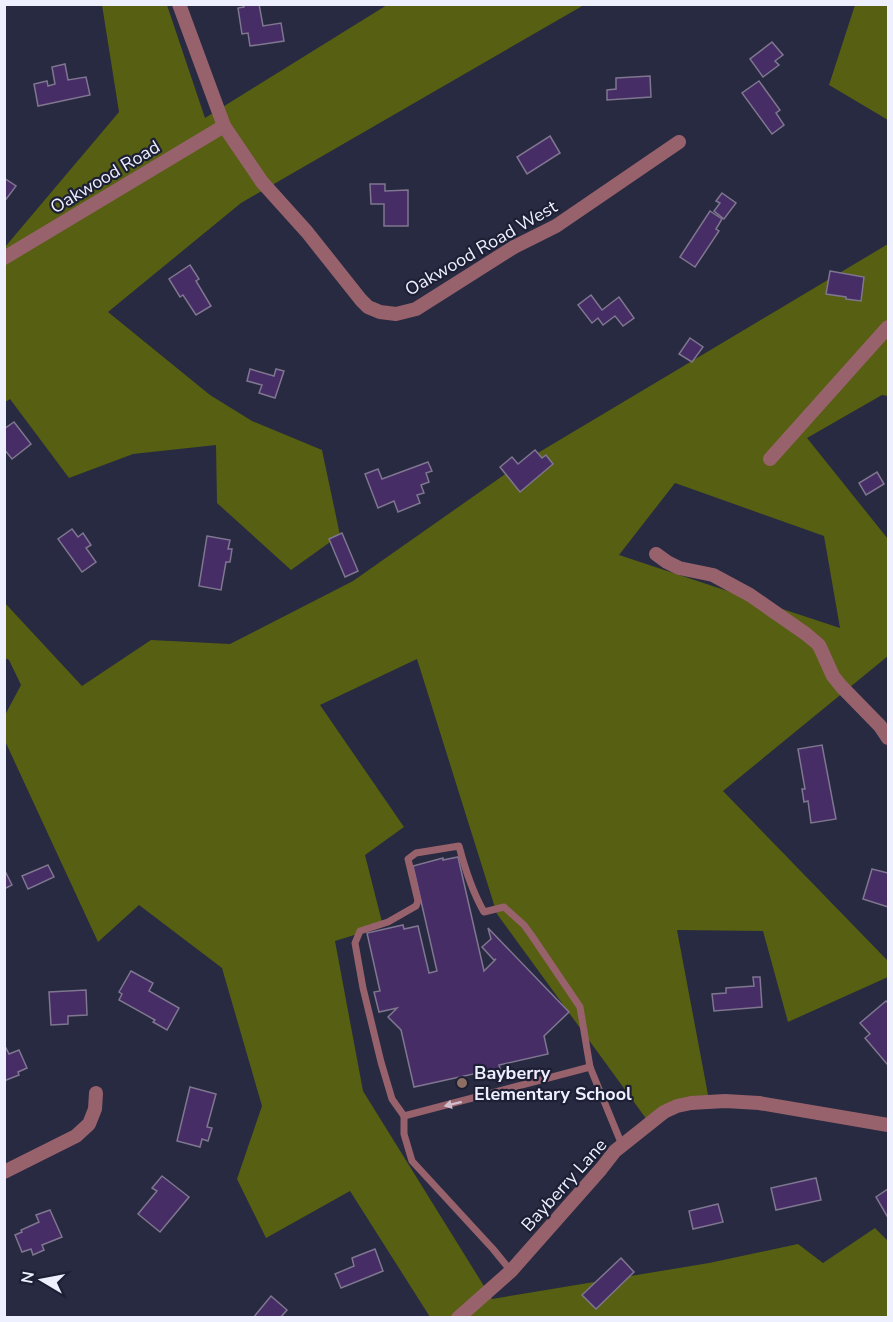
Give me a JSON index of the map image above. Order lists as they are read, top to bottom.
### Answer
{
  "streets": {
    "street": ["Oakwood Road", "Oakwood Road West", "Bayberry Lane"]
  },
  "crossings": [
    ["Oakwood Road", "Oakwood Road West"]
  ],
  "places": ["Bayberry Elementary School"],
  "north": "left"
}
